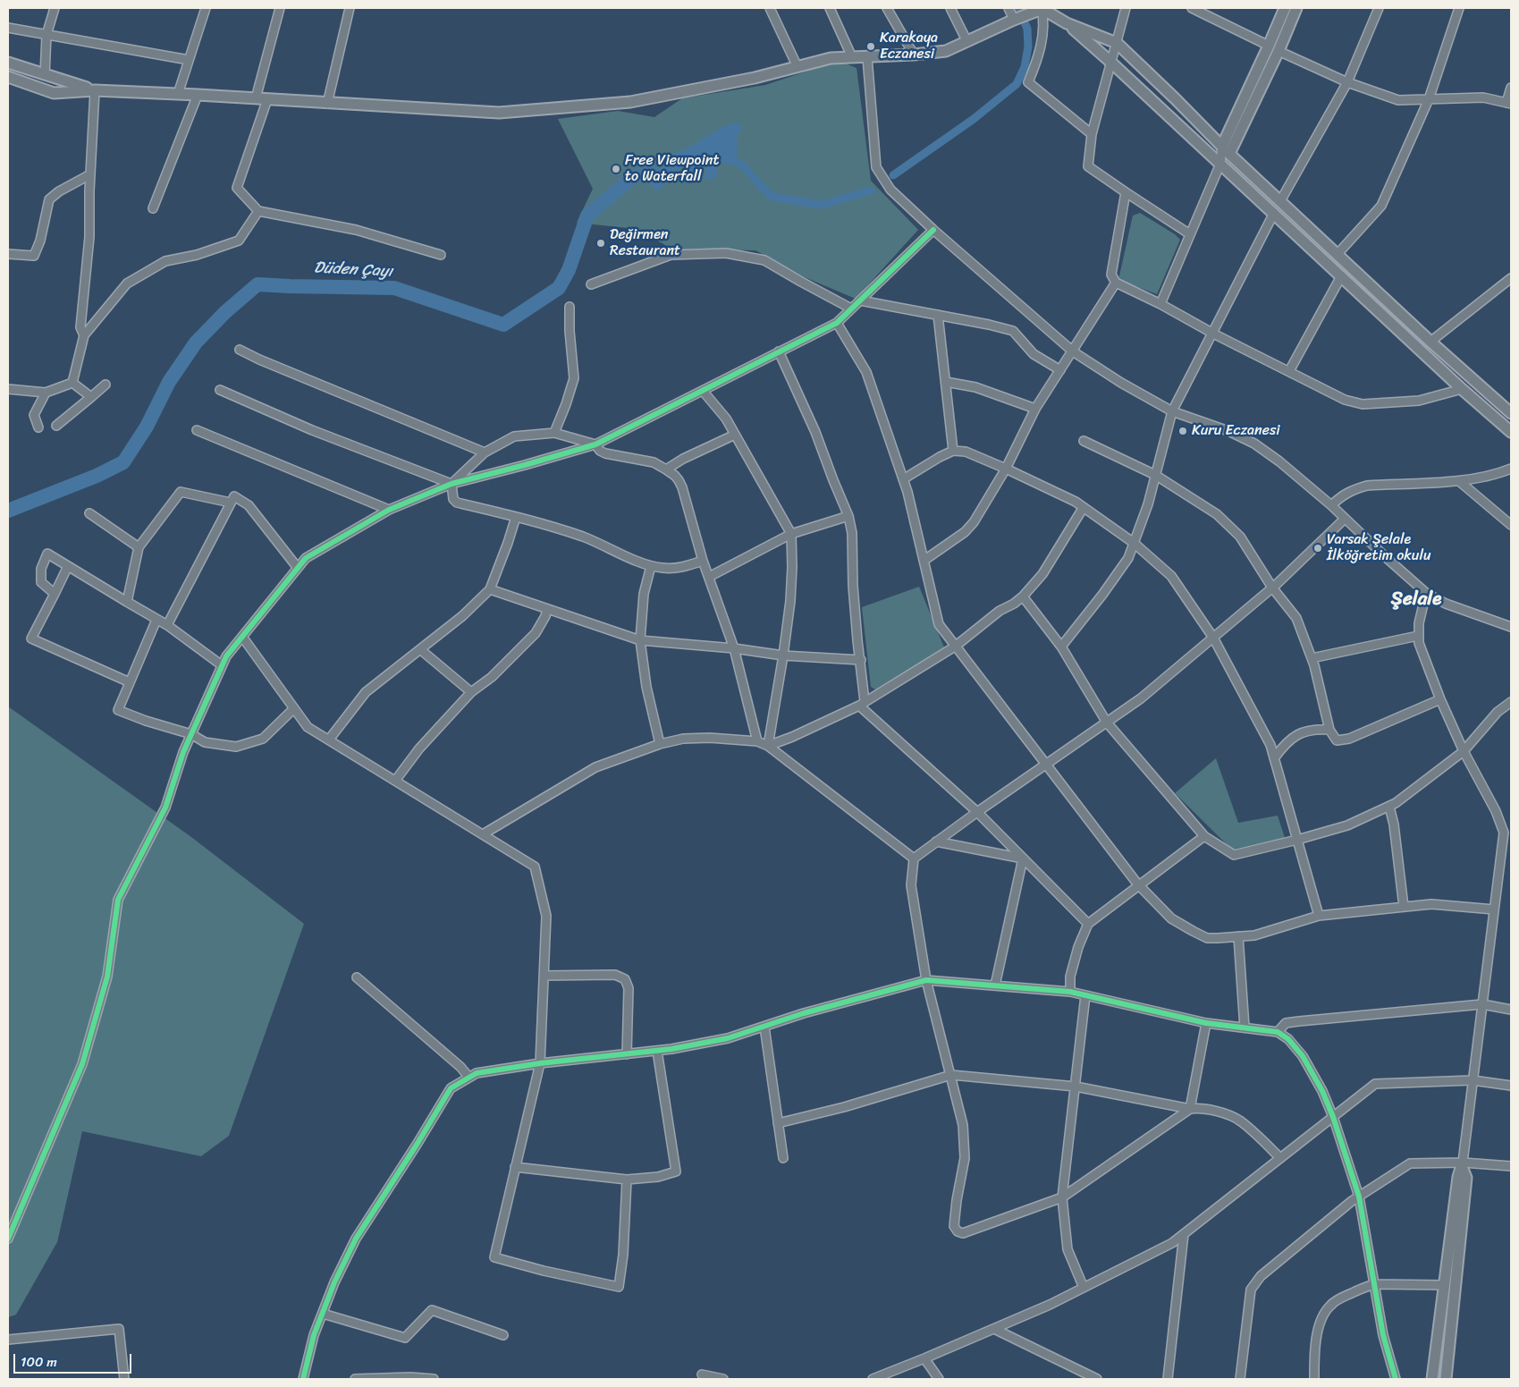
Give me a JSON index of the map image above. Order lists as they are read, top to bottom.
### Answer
{
  "districts": ["Şelale"],
  "water": ["Düden Çayı"],
  "places": [
    "Karakaya Eczanesi",
    "Free Viewpoint to Waterfall",
    "Değirmen Restaurant",
    "Kuru Eczanesi",
    "Varsak Şelale İlköğretim okulu"
  ],
  "scale_bar": "100 m"
}
